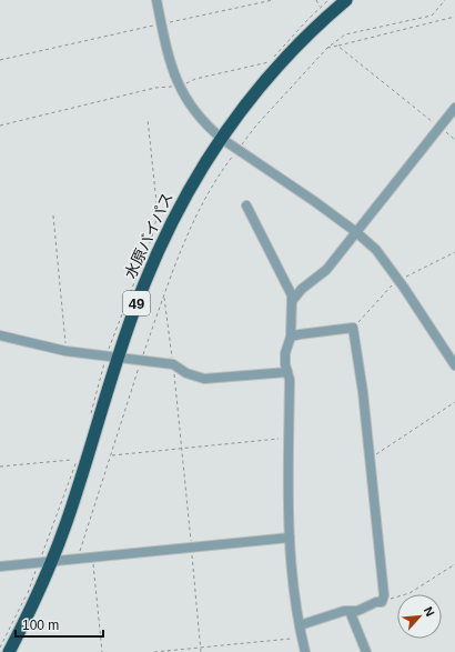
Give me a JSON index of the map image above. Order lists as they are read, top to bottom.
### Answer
{
  "streets": {
    "highway": ["水原バイパス", "49"]
  },
  "scale_bar": "100 m",
  "north": "top right"
}
